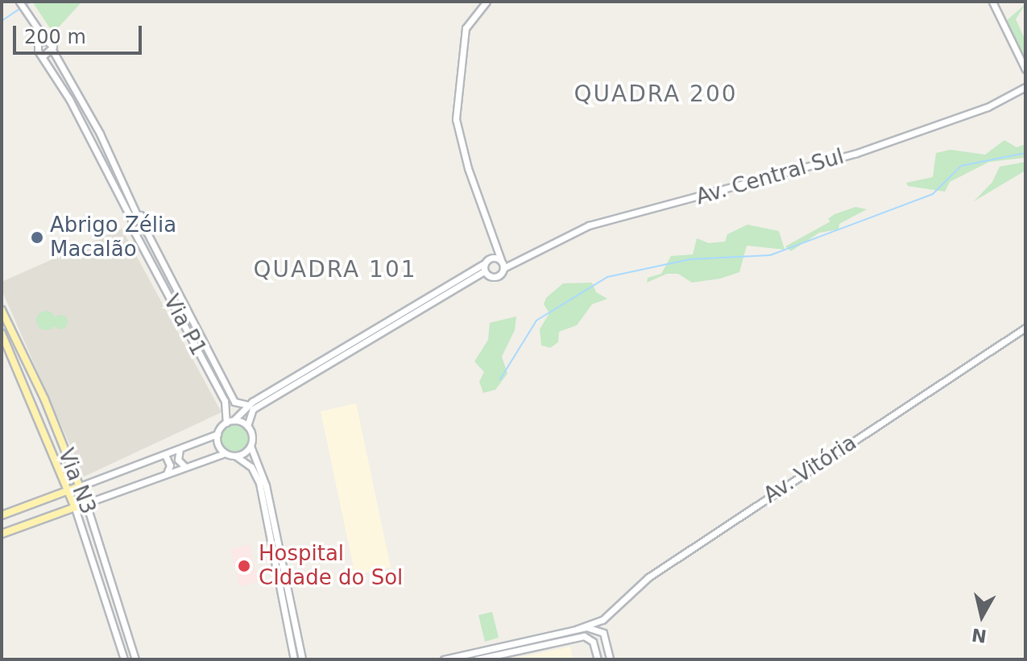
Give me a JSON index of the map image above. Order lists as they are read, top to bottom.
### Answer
{
  "streets": {
    "main road": ["Via N3"],
    "street": ["Av. Central Sul", "Via P1", "Av. Vitória"]
  },
  "crossings": [
    ["Av. Central Sul", "Via P1"]
  ],
  "districts": ["QUADRA 200", "QUADRA 101"],
  "places": ["Abrigo Zélia Macalão", "Hospital CIdade do Sol"],
  "scale_bar": "200 m",
  "north": "bottom"
}
